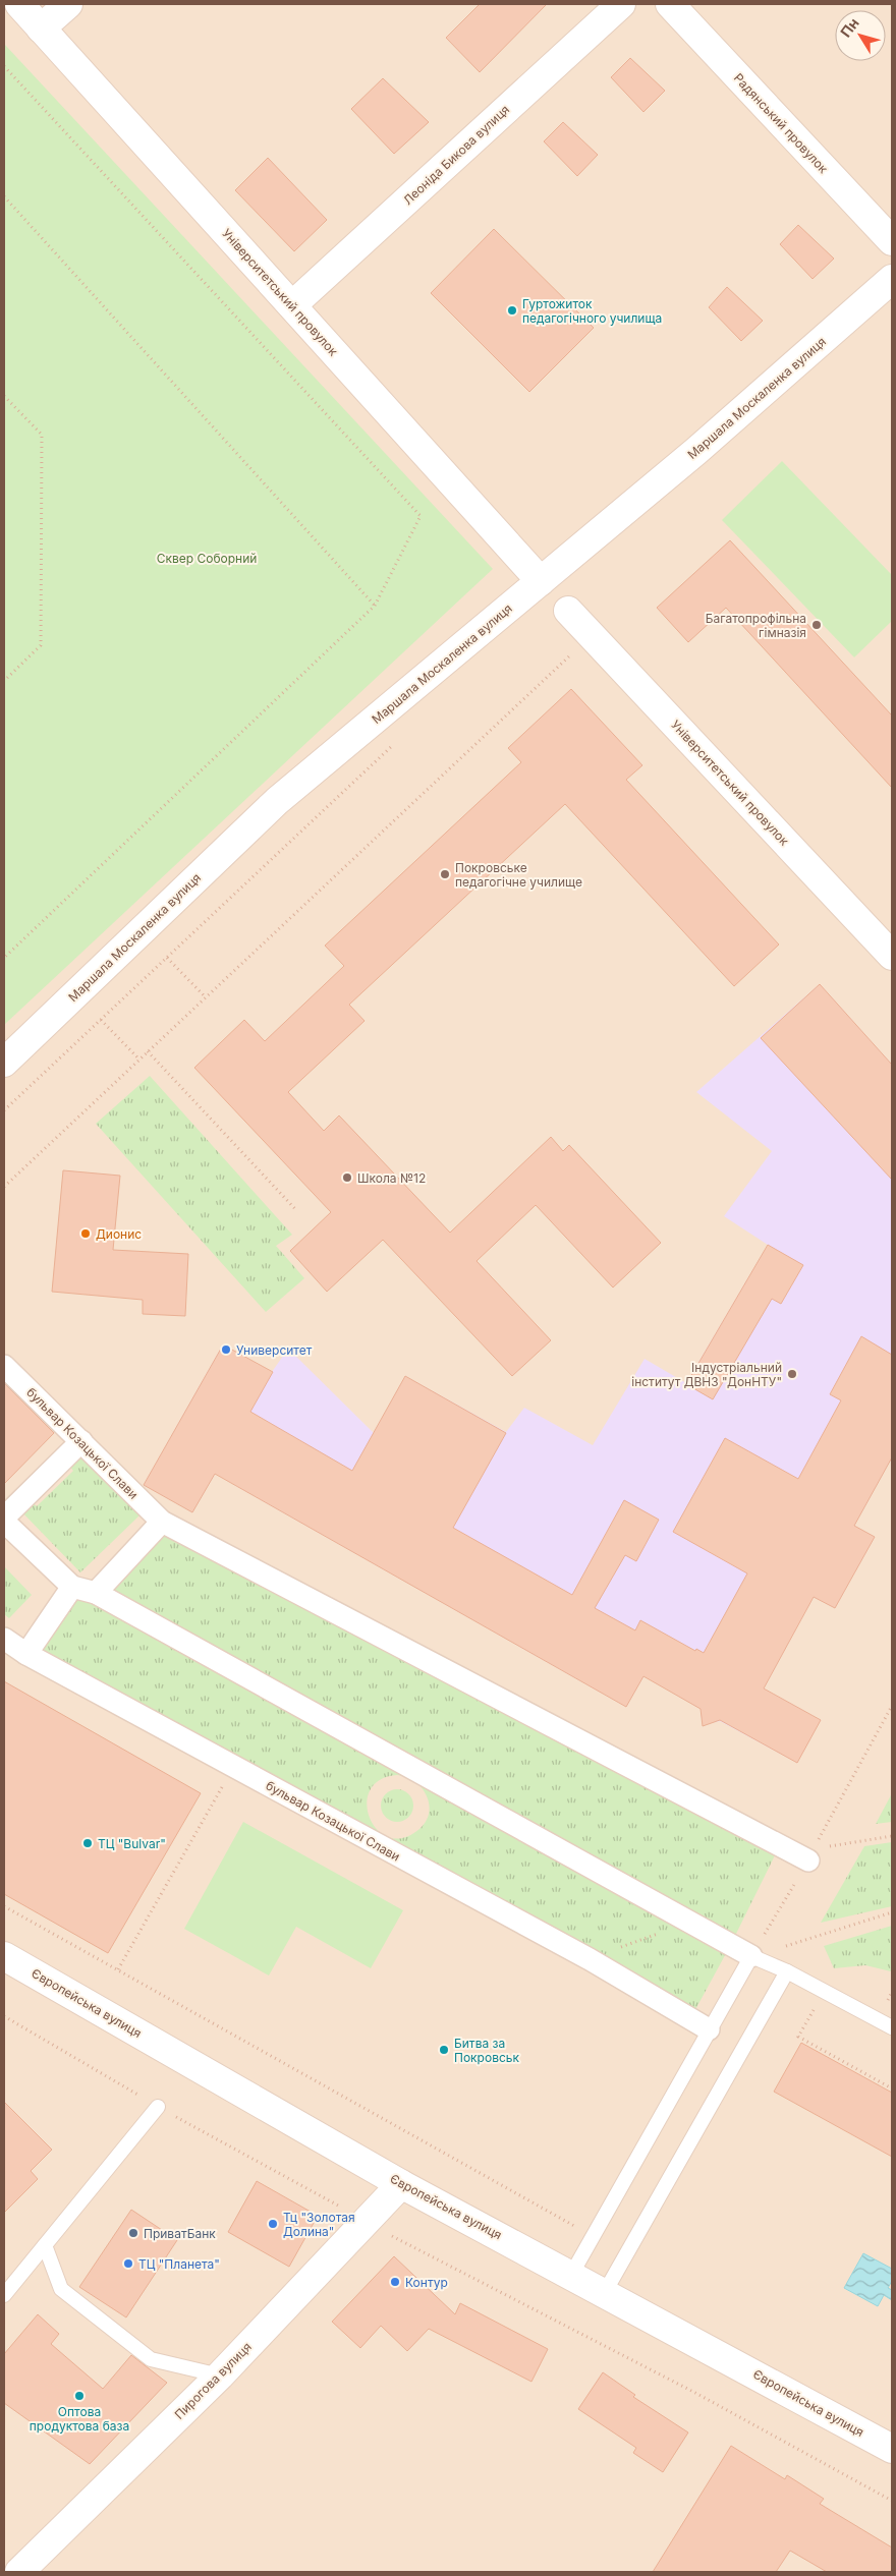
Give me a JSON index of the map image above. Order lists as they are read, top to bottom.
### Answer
{
  "streets": {
    "street": [
      "Радянський провулок",
      "Леоніда Бикова вулиця",
      "Університетський провулок",
      "Маршала Москаленка вулиця",
      "бульвар Козацької Слави",
      "Європейська вулиця",
      "Пирогова вулиця"
    ]
  },
  "crossings": [
    ["Леоніда Бикова вулиця", "Університетський провулок"],
    ["Університетський провулок", "Маршала Москаленка вулиця"],
    ["Європейська вулиця", "Пирогова вулиця"]
  ],
  "parks": ["Сквер Соборний"],
  "places": [
    "Гуртожиток педагогічного училища",
    "Багатопрофільна гімназія",
    "Покровське педагогічне училище",
    "Школа №12",
    "Дионис",
    "Университет",
    "Індустріальний інститут ДВНЗ \"ДонНТУ\"",
    "ТЦ \"Bulvar\"",
    "Битва за Покровськ",
    "Тц \"Золотая Долина\"",
    "ПриватБанк",
    "ТЦ \"Планета\"",
    "Контур",
    "Оптова продуктова база"
  ],
  "north": "top left"
}
